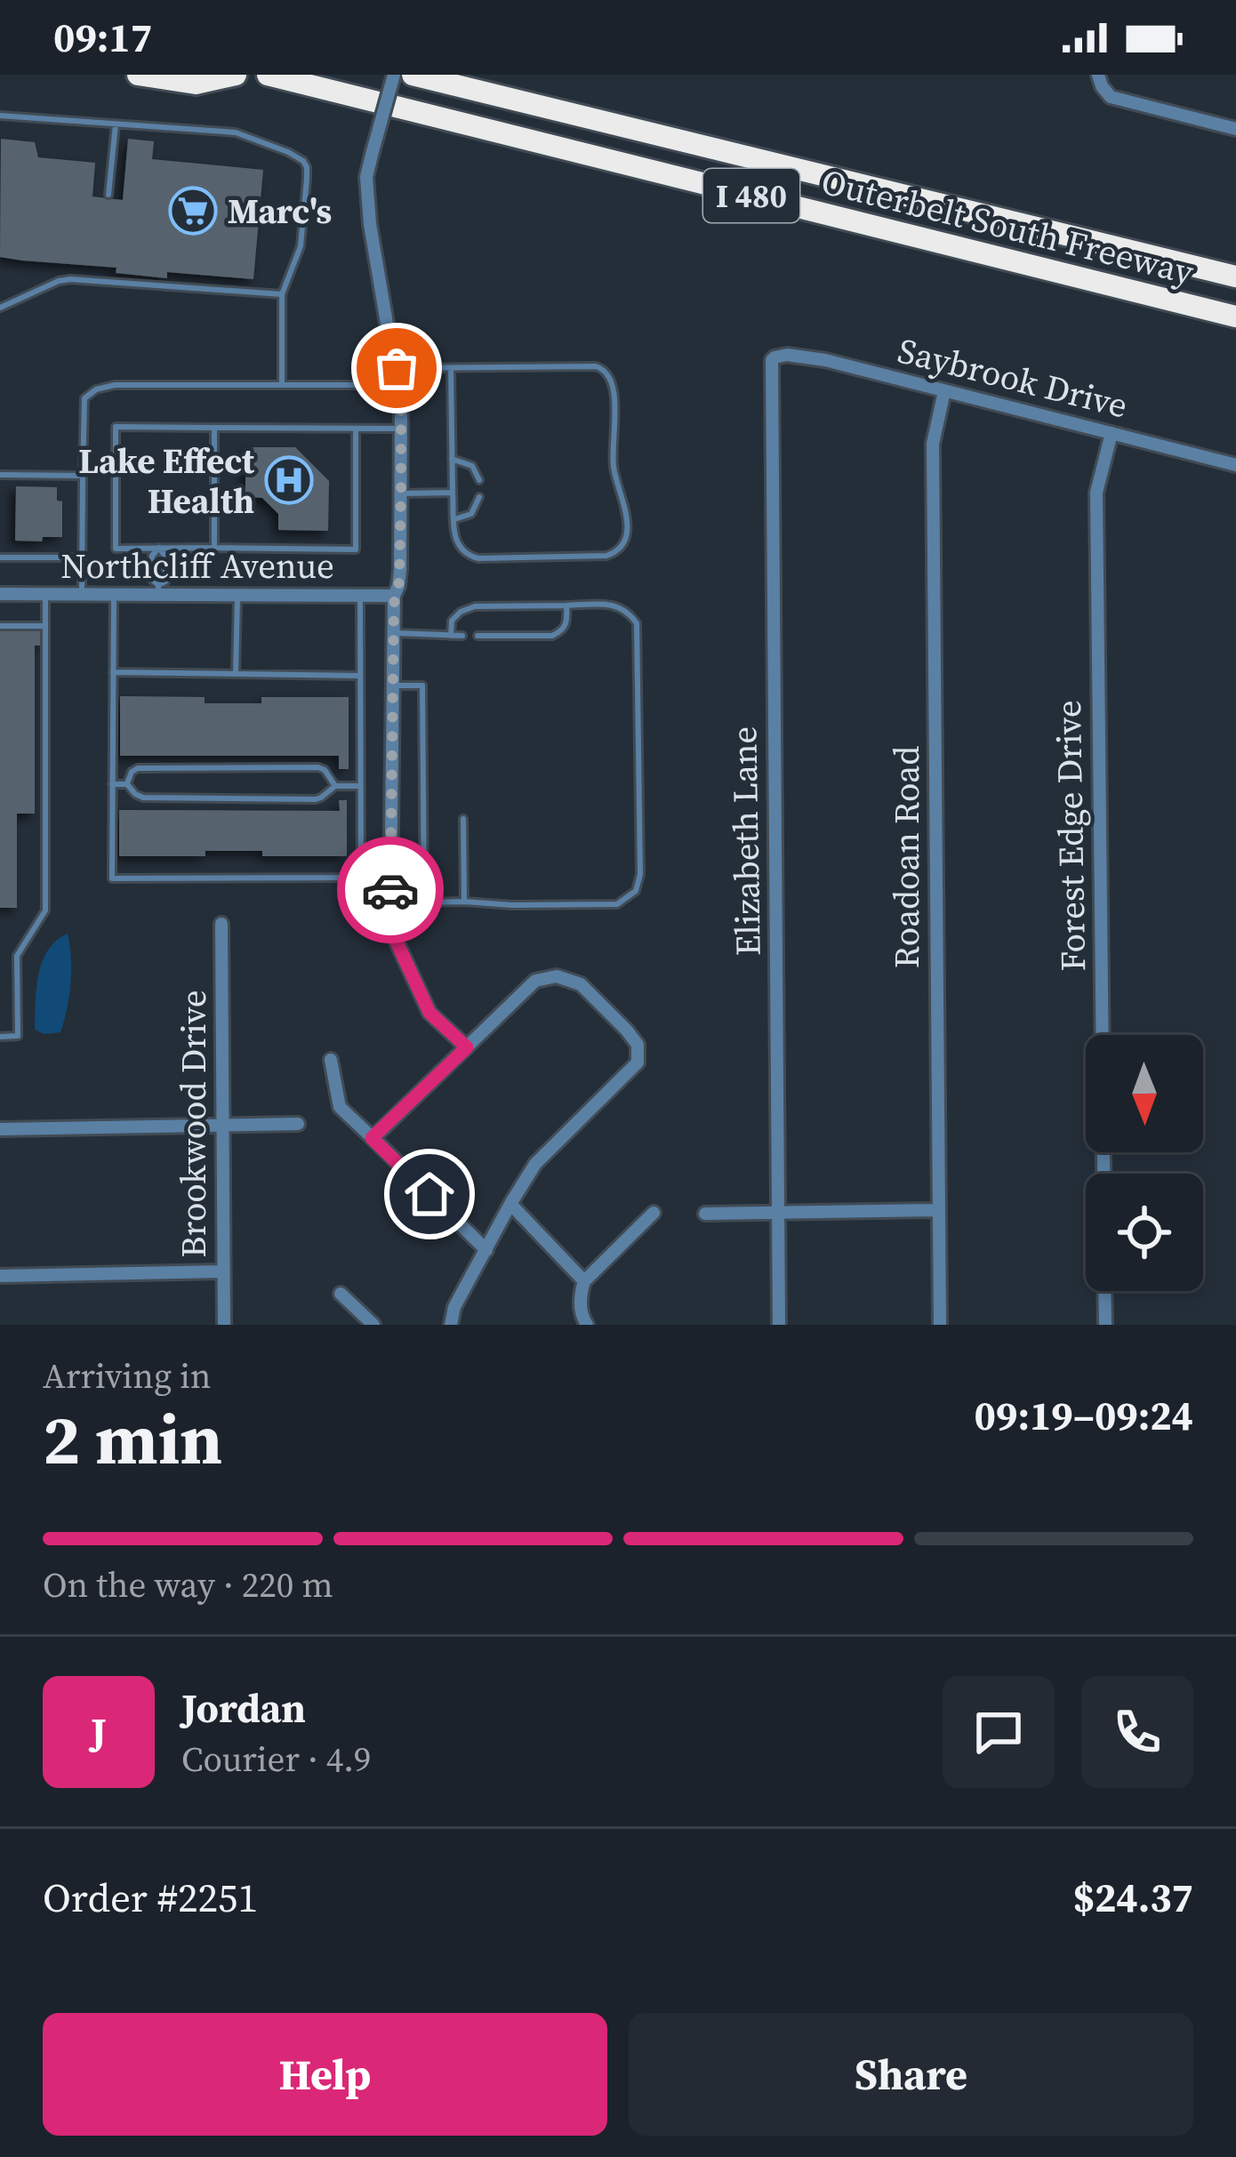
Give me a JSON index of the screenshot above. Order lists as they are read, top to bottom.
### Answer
{
  "streets": {
    "highway": ["I 480", "Outerbelt South Freeway"],
    "street": [
      "Saybrook Drive",
      "Northcliff Avenue",
      "Forest Edge Drive",
      "Elizabeth Lane",
      "Roadoan Road",
      "Brookwood Drive"
    ]
  },
  "crossings": [
    ["Saybrook Drive", "Forest Edge Drive"],
    ["Saybrook Drive", "Elizabeth Lane"],
    ["Saybrook Drive", "Roadoan Road"]
  ],
  "places": {
    "supermarket": ["Marc's"],
    "hospital": ["Lake Effect Health"]
  },
  "north": "bottom",
  "page": {
    "status": "09:17",
    "heading": ["2 min", "Arriving in", "09:19–09:24"],
    "panel": [
      "Jordan",
      "Courier · 4.9",
      "Order #2251",
      "$24.37"
    ],
    "bar": "On the way · 220 m",
    "round": "J",
    "buttons": ["Help", "Share"]
  }
}
